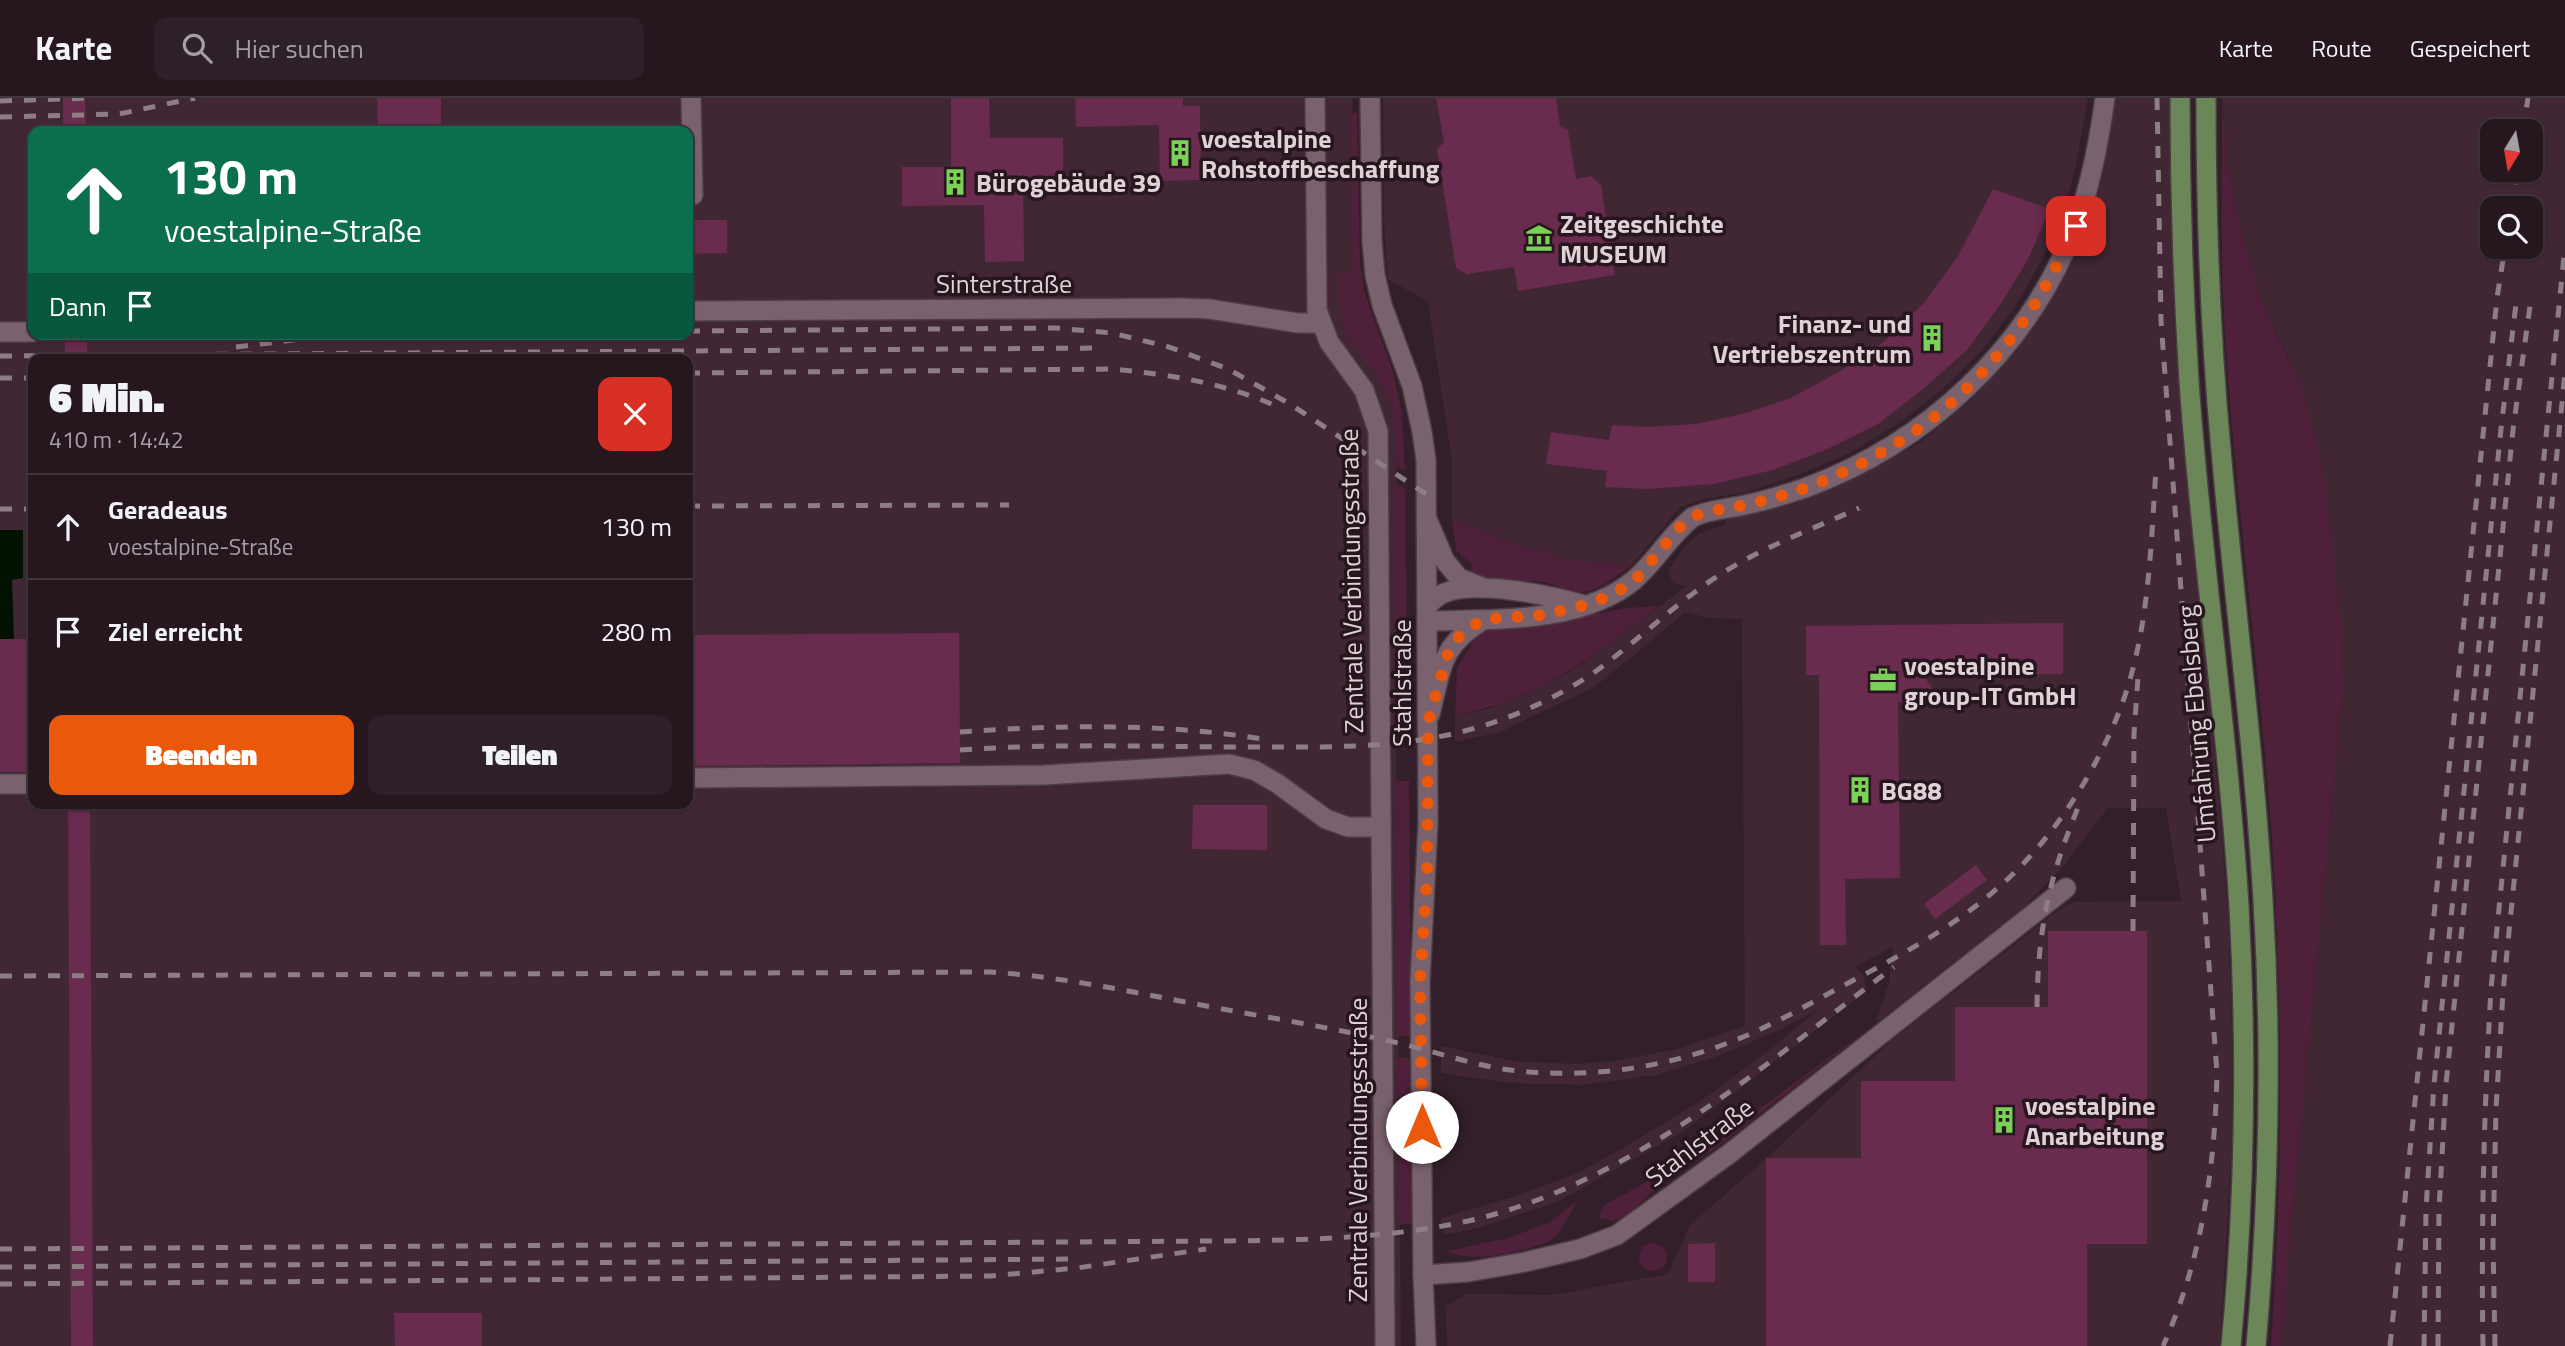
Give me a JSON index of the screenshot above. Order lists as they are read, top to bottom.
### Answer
{
  "streets": {
    "main road": ["Umfahrung Ebelsberg"],
    "street": ["Sinterstraße", "Zentrale Verbindungsstraße", "Stahlstraße"]
  },
  "crossings": [
    ["Sinterstraße", "Zentrale Verbindungsstraße"]
  ],
  "places": {
    "building": [
      "voestalpine Rohstoffbeschaffung",
      "Bürogebäude 39",
      "Finanz- und Vertriebszentrum",
      "BG88",
      "voestalpine Anarbeitung"
    ],
    "museum": ["Zeitgeschichte MUSEUM"],
    "office": ["voestalpine group-IT GmbH"]
  },
  "north": "bottom",
  "page": {
    "header": "Karte",
    "search": "Hier suchen",
    "nav": ["Karte", "Route", "Gespeichert"],
    "turn": ["130 m", "voestalpine-Straße"],
    "then": "Dann",
    "heading": ["6 Min.", "410 m · 14:42"],
    "list": [
      {
        "name": "Geradeaus",
        "note": "voestalpine-Straße",
        "value": "130 m"
      },
      {
        "name": "Ziel erreicht",
        "value": "280 m"
      }
    ],
    "buttons": ["Beenden", "Teilen"]
  }
}
